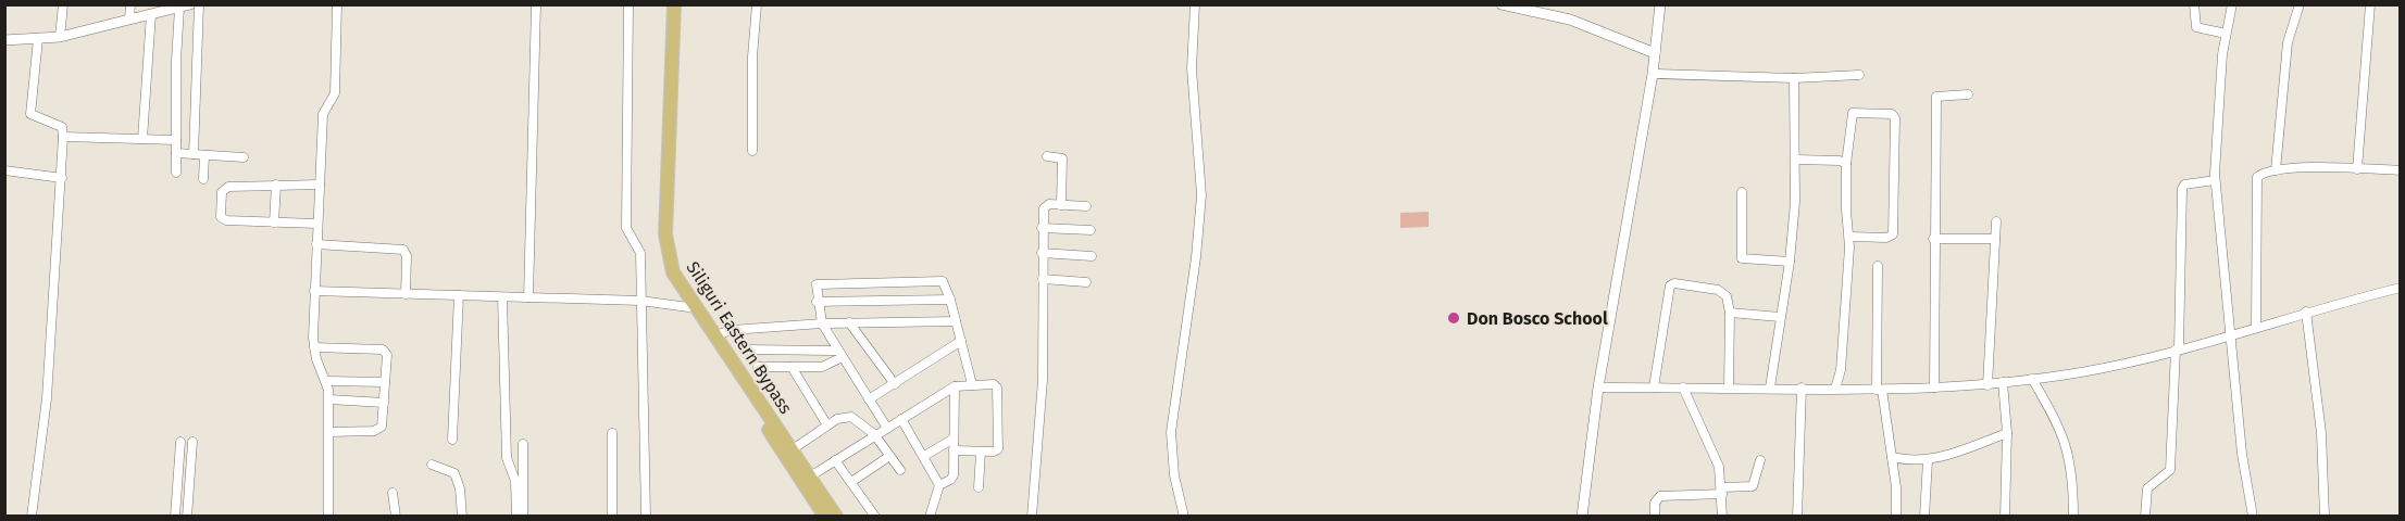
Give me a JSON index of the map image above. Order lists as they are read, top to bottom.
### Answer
{
  "streets": {
    "main road": ["Siliguri Eastern Bypass"]
  },
  "places": ["Don Bosco School"]
}
